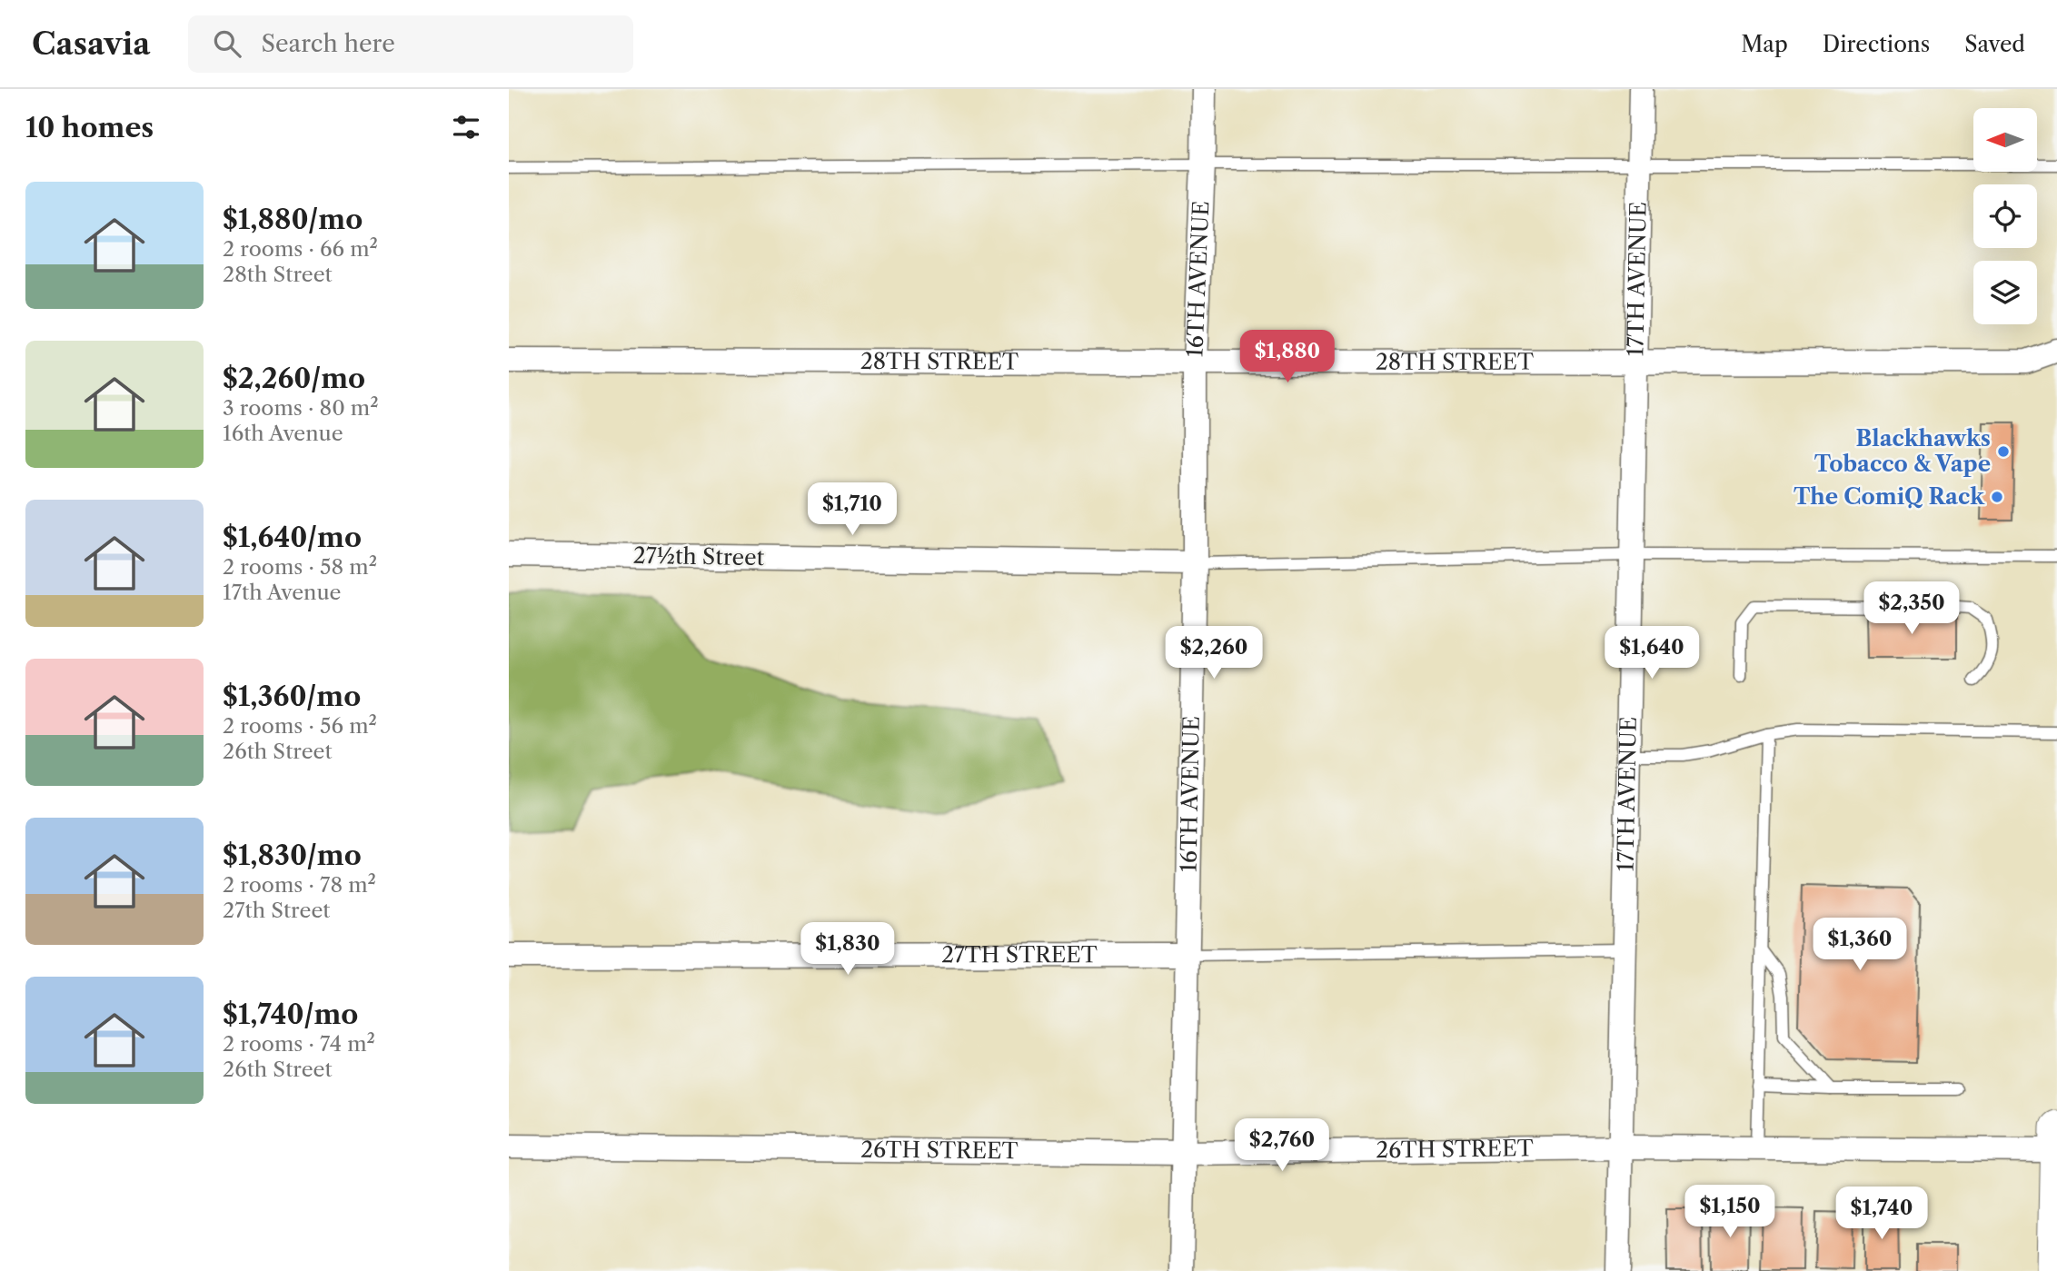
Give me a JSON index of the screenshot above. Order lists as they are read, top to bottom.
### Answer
{
  "streets": {
    "street": [
      "16TH AVENUE",
      "17TH AVENUE",
      "28TH STREET",
      "27½th Street",
      "27TH STREET",
      "26TH STREET"
    ]
  },
  "crossings": [
    ["16TH AVENUE", "28TH STREET"],
    ["16TH AVENUE", "27½th Street"],
    ["16TH AVENUE", "27TH STREET"],
    ["16TH AVENUE", "26TH STREET"],
    ["17TH AVENUE", "28TH STREET"],
    ["17TH AVENUE", "26TH STREET"]
  ],
  "places": ["Blackhawks Tobacco & Vape", "The ComiQ Rack"],
  "north": "left",
  "page": {
    "header": "Casavia",
    "search": "Search here",
    "nav": ["Map", "Directions", "Saved"],
    "heading": "10 homes",
    "list": [
      {
        "name": "$1,880/mo",
        "note": "2 rooms · 66 m² · 28th Street"
      },
      {
        "name": "$2,260/mo",
        "note": "3 rooms · 80 m² · 16th Avenue"
      },
      {
        "name": "$1,640/mo",
        "note": "2 rooms · 58 m² · 17th Avenue"
      },
      {
        "name": "$1,360/mo",
        "note": "2 rooms · 56 m² · 26th Street"
      },
      {
        "name": "$1,830/mo",
        "note": "2 rooms · 78 m² · 27th Street"
      },
      {
        "name": "$1,740/mo",
        "note": "2 rooms · 74 m² · 26th Street"
      }
    ],
    "price": [
      "$1,880",
      "$1,710",
      "$2,350",
      "$2,260",
      "$1,640",
      "$1,360",
      "$1,830",
      "$2,760",
      "$1,150",
      "$1,740"
    ]
  }
}
